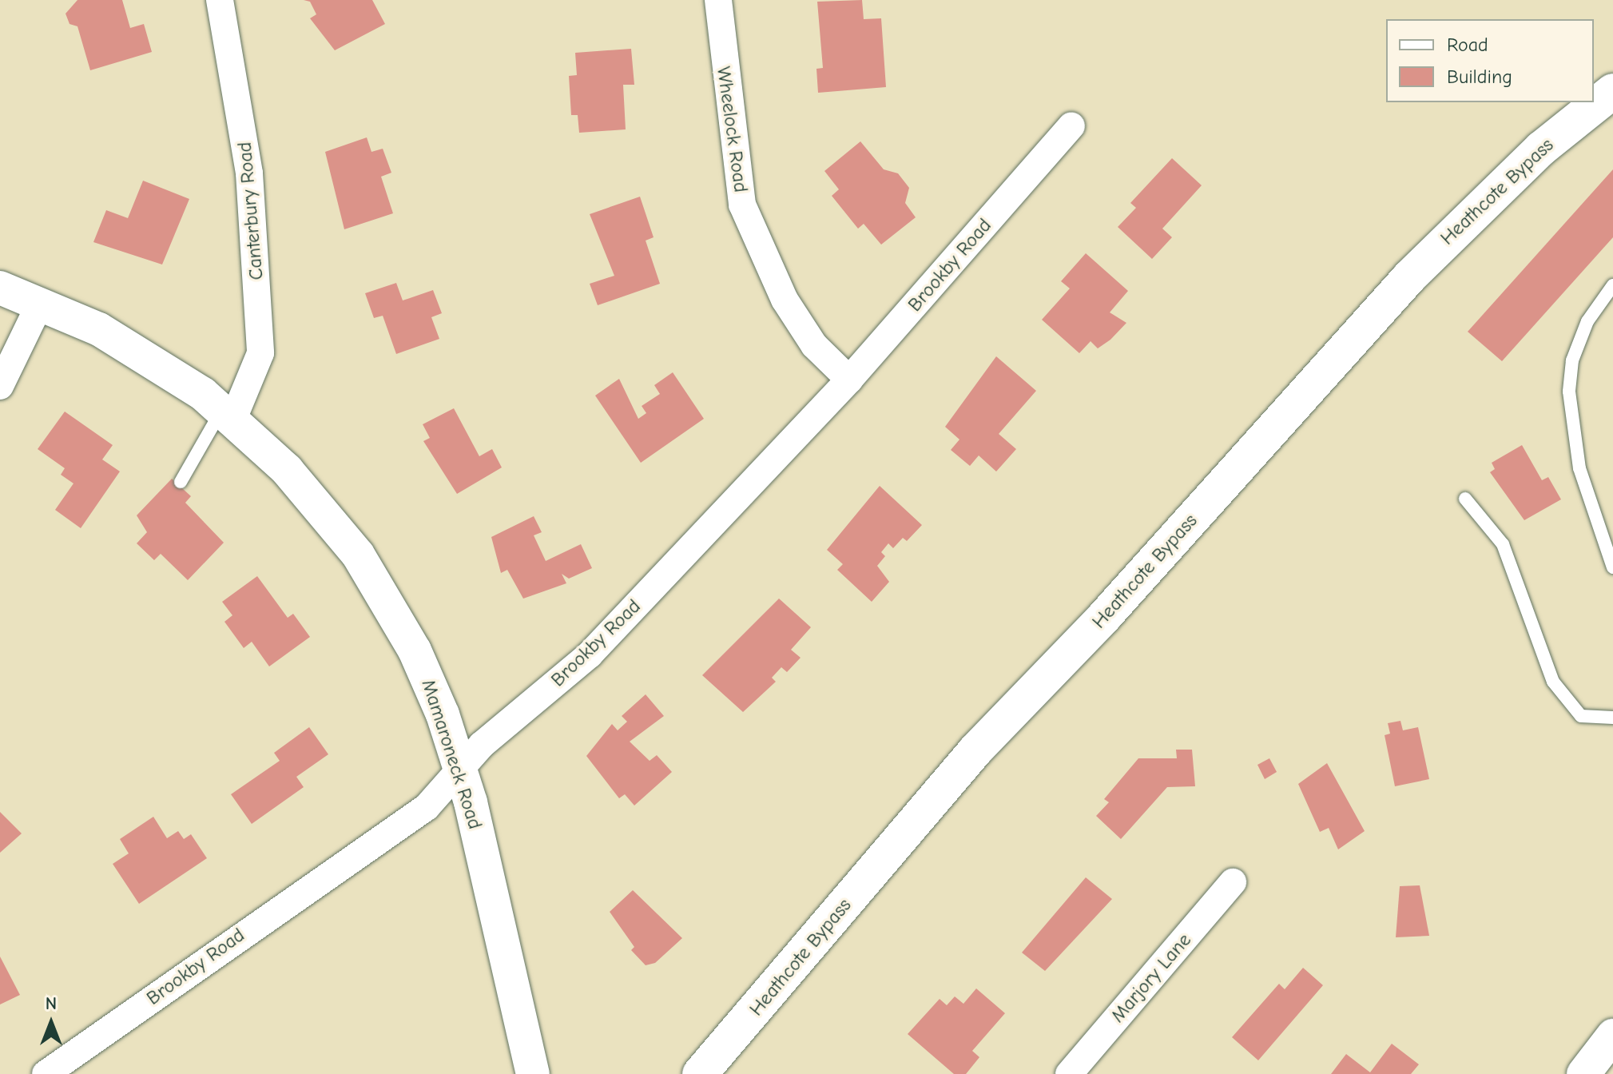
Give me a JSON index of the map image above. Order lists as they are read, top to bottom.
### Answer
{
  "streets": {
    "main road": ["Heathcote Bypass"],
    "street": [
      "Wheelock Road",
      "Canterbury Road",
      "Brookby Road",
      "Mamaroneck Road",
      "Marjory Lane"
    ]
  },
  "crossings": [
    ["Wheelock Road", "Brookby Road"],
    ["Canterbury Road", "Mamaroneck Road"],
    ["Brookby Road", "Mamaroneck Road"]
  ],
  "legend": ["Road", "Building"],
  "north": "top"
}
